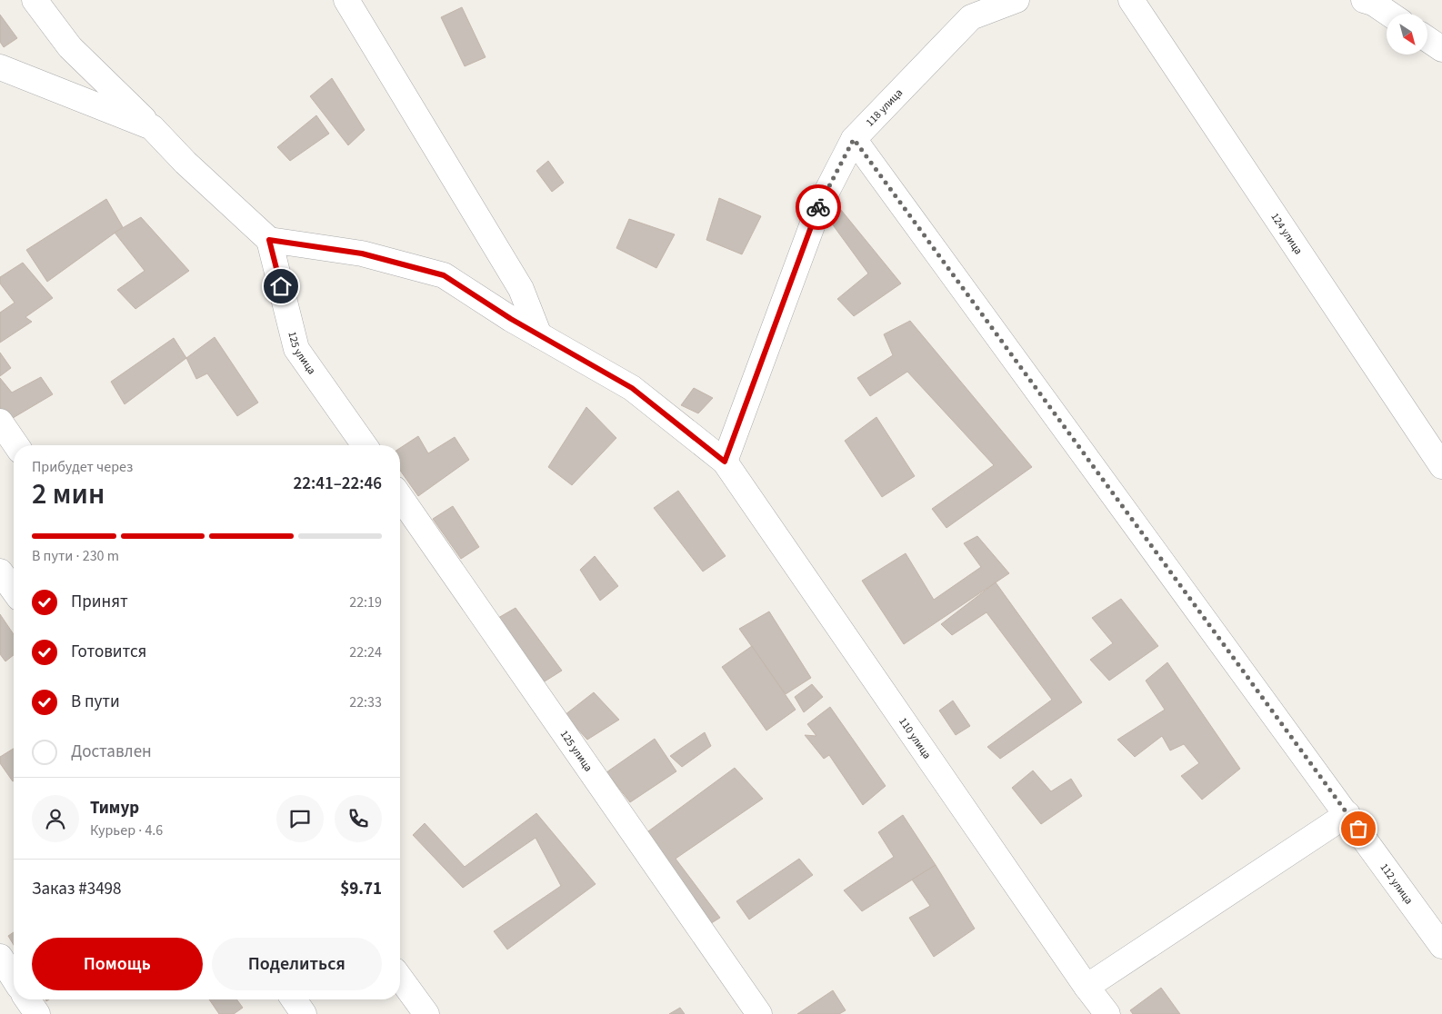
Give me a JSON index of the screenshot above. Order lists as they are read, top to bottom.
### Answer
{
  "streets": {
    "street": [
      "118 улица",
      "124 улица",
      "125 улица",
      "110 улица",
      "112 улица"
    ]
  },
  "crossings": [
    ["118 улица", "110 улица"],
    ["118 улица", "112 улица"],
    ["125 улица", "110 улица"]
  ],
  "north": "bottom right",
  "page": {
    "heading": ["2 мин", "Прибудет через", "22:41–22:46"],
    "panel": [
      "Тимур",
      "Курьер · 4.6",
      "Заказ #3498",
      "$9.71"
    ],
    "bar": "В пути · 230 m",
    "list": [
      ["Принят", "22:19"],
      ["Готовится", "22:24"],
      ["В пути", "22:33"],
      "Доставлен"
    ],
    "buttons": ["Помощь", "Поделиться"]
  }
}
